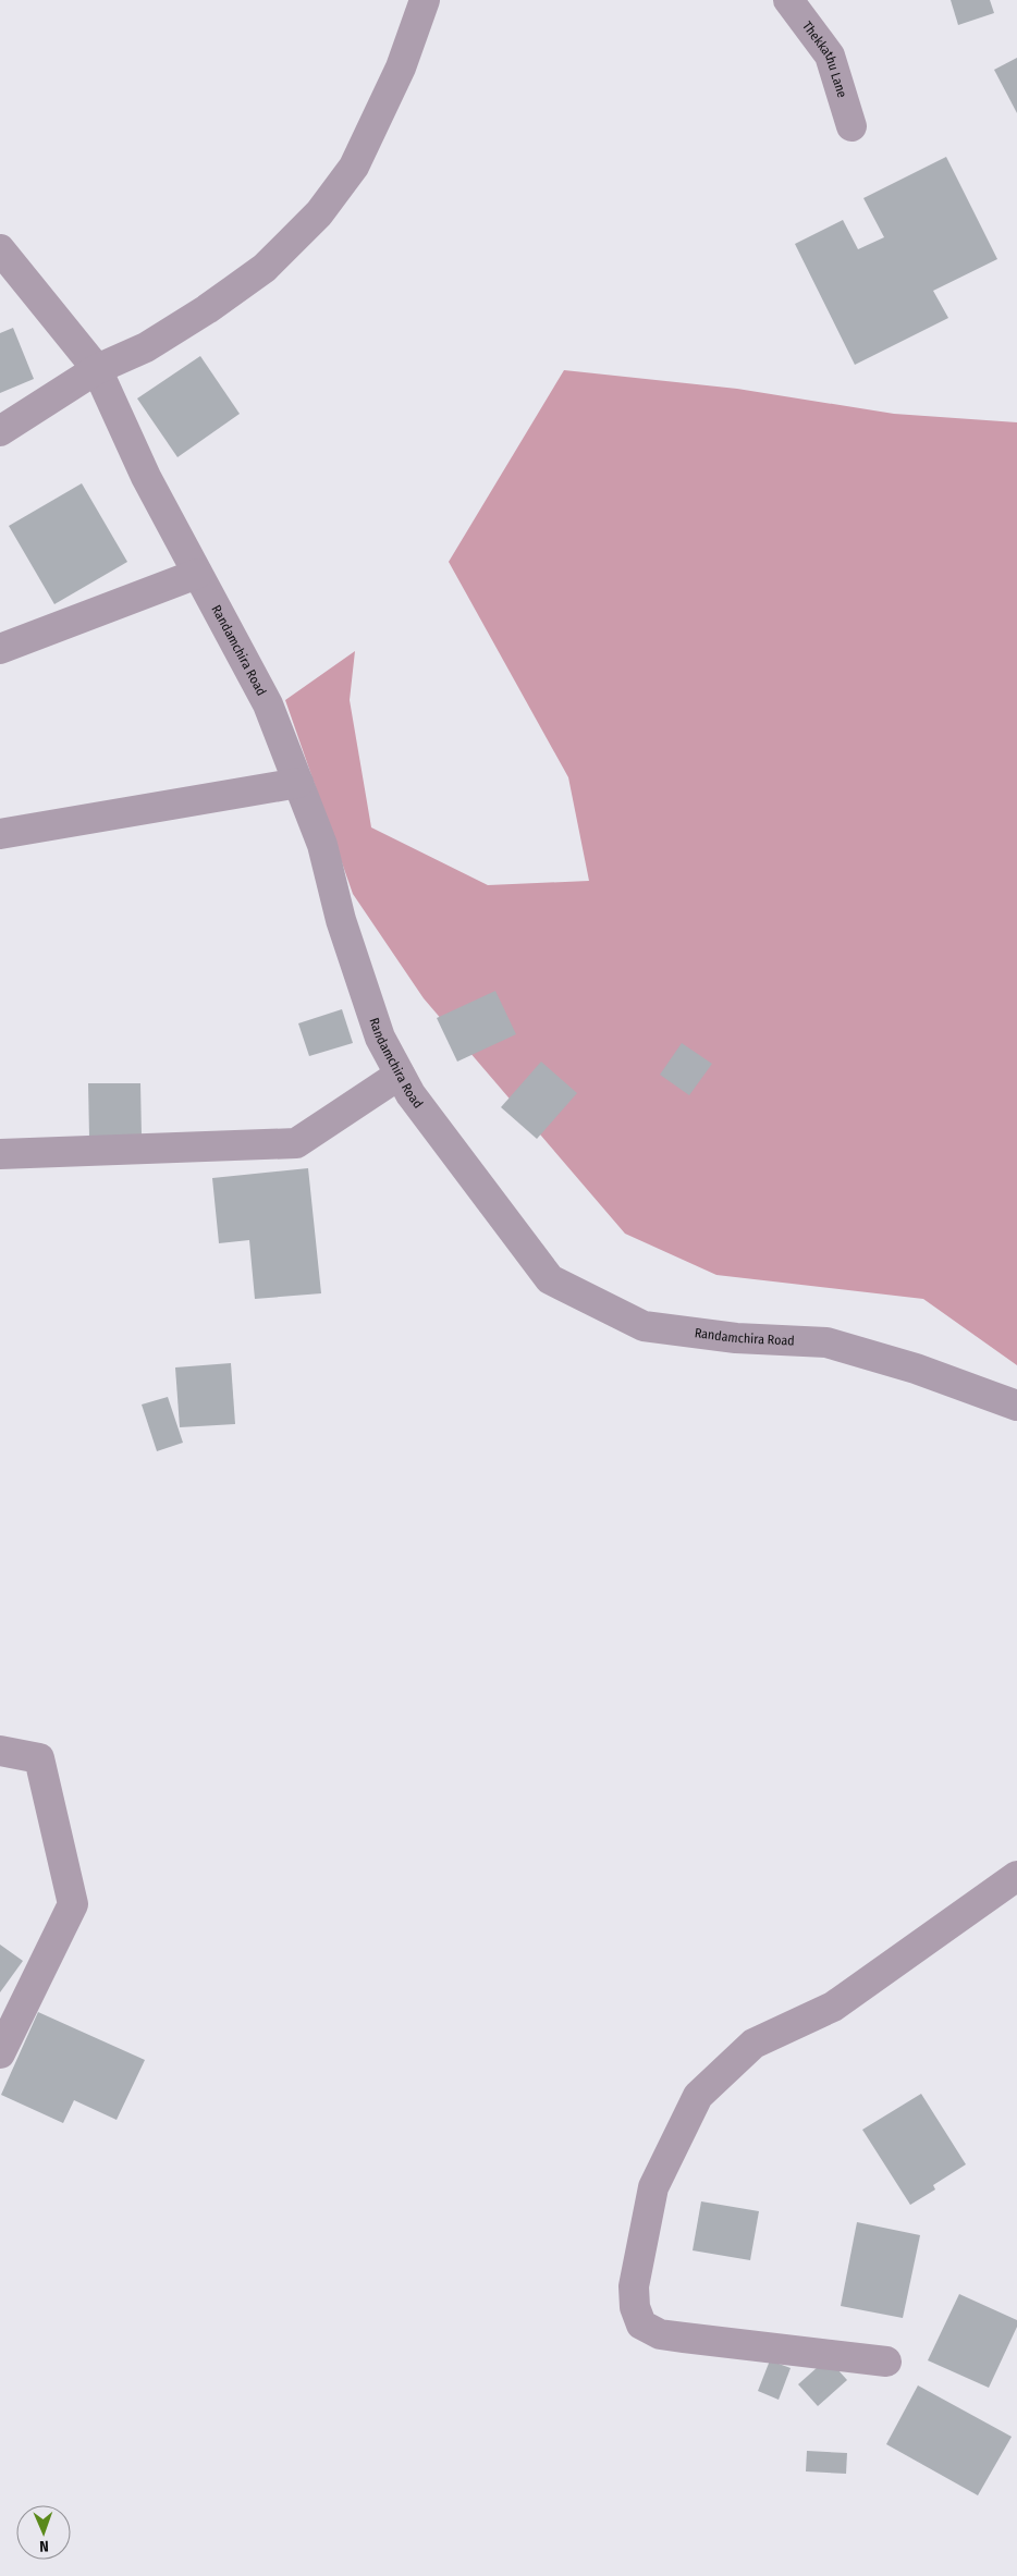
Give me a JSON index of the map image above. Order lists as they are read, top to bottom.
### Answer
{
  "streets": {
    "street": ["Thekkathu Lane", "Randamchira Road"]
  },
  "north": "bottom"
}
